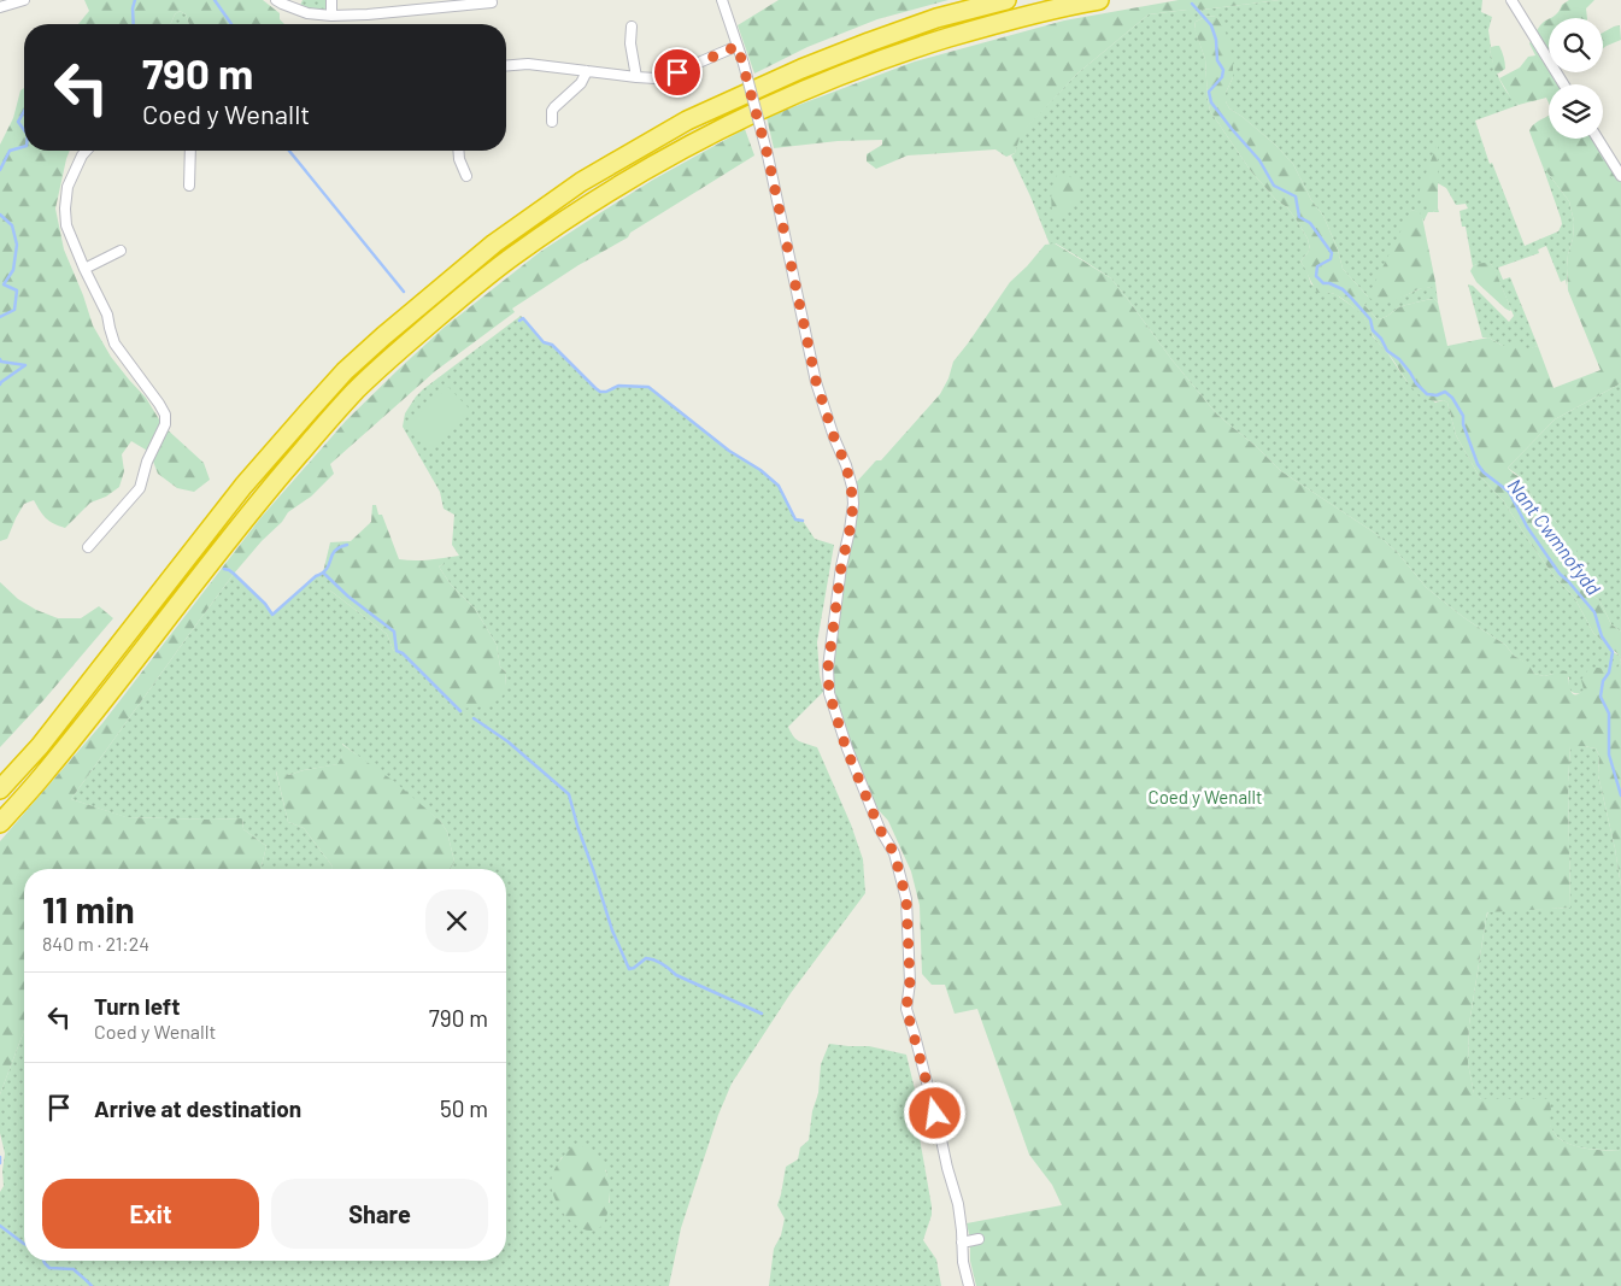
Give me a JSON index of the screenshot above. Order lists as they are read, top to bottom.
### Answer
{
  "water": ["Nant Cwmnofydd"],
  "parks": ["Coed y Wenallt"],
  "page": {
    "turn": ["790 m", "Coed y Wenallt"],
    "heading": ["11 min", "840 m · 21:24"],
    "list": [
      {
        "name": "Turn left",
        "note": "Coed y Wenallt",
        "value": "790 m"
      },
      {
        "name": "Arrive at destination",
        "value": "50 m"
      }
    ],
    "buttons": ["Exit", "Share"]
  }
}
